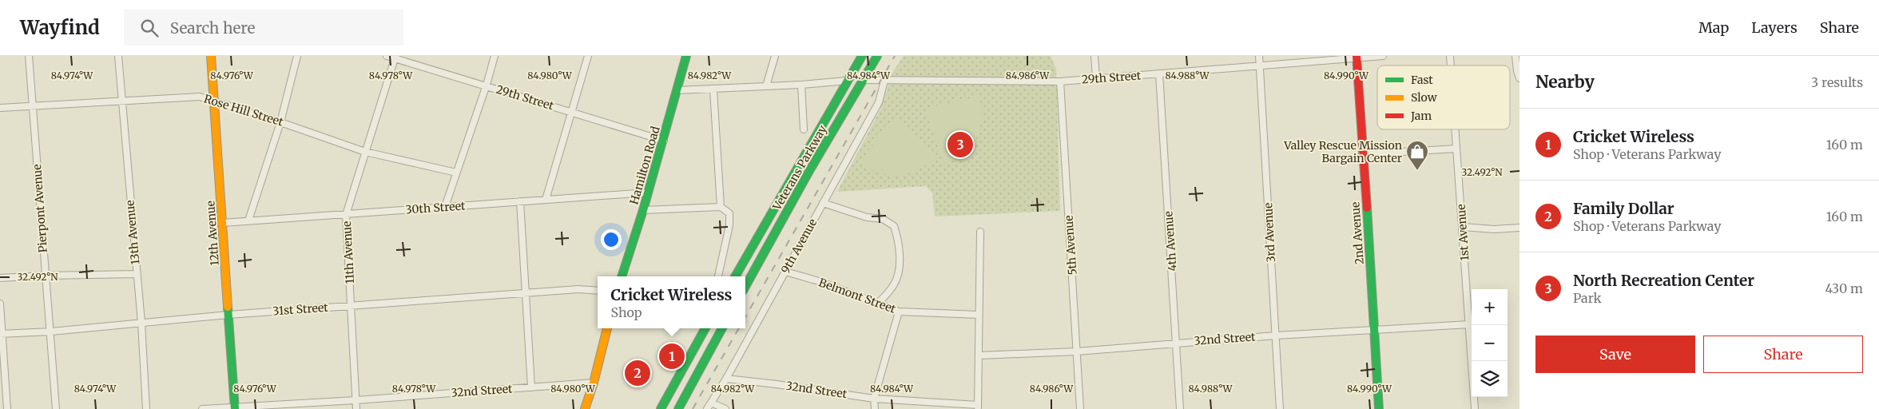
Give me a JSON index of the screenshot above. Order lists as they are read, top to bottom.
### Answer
{
  "streets": {
    "main road": [
      "Hamilton Road",
      "Veterans Parkway",
      "12th Avenue",
      "2nd Avenue"
    ],
    "street": [
      "29th Street",
      "Rose Hill Street",
      "30th Street",
      "Pierpont Avenue",
      "13th Avenue",
      "3rd Avenue",
      "1st Avenue",
      "4th Avenue",
      "5th Avenue",
      "9th Avenue",
      "11th Avenue",
      "Belmont Street",
      "31st Street",
      "32nd Street"
    ]
  },
  "crossings": [
    ["29th Street", "Hamilton Road"],
    ["29th Street", "Veterans Parkway"],
    ["29th Street", "3rd Avenue"],
    ["29th Street", "2nd Avenue"],
    ["29th Street", "4th Avenue"],
    ["29th Street", "5th Avenue"],
    ["29th Street", "9th Avenue"],
    ["29th Street", "11th Avenue"],
    ["Rose Hill Street", "Pierpont Avenue"],
    ["Rose Hill Street", "13th Avenue"],
    ["Rose Hill Street", "12th Avenue"],
    ["Rose Hill Street", "11th Avenue"],
    ["Hamilton Road", "30th Street"],
    ["30th Street", "12th Avenue"],
    ["30th Street", "11th Avenue"],
    ["Pierpont Avenue", "31st Street"],
    ["13th Avenue", "31st Street"],
    ["3rd Avenue", "32nd Street"],
    ["1st Avenue", "32nd Street"],
    ["12th Avenue", "31st Street"],
    ["12th Avenue", "32nd Street"],
    ["2nd Avenue", "32nd Street"],
    ["4th Avenue", "32nd Street"],
    ["5th Avenue", "32nd Street"],
    ["9th Avenue", "Belmont Street"],
    ["9th Avenue", "32nd Street"],
    ["11th Avenue", "31st Street"],
    ["11th Avenue", "32nd Street"]
  ],
  "places": {
    "shop": ["Valley Rescue Mission Bargain Center"]
  },
  "legend": ["Fast", "Slow", "Jam"],
  "page": {
    "header": "Wayfind",
    "search": "Search here",
    "nav": ["Map", "Layers", "Share"],
    "heading": ["Nearby", "3 results"],
    "list": [
      {
        "mark": "1",
        "name": "Cricket Wireless",
        "note": "Shop · Veterans Parkway",
        "value": "160 m"
      },
      {
        "mark": "2",
        "name": "Family Dollar",
        "note": "Shop · Veterans Parkway",
        "value": "160 m"
      },
      {
        "mark": "3",
        "name": "North Recreation Center",
        "note": "Park",
        "value": "430 m"
      }
    ],
    "pins": ["3", "1", "2"],
    "popup": ["Cricket Wireless", "Shop"],
    "map_buttons": ["+", "−"],
    "buttons": ["Save", "Share"]
  },
  "coordinates": [
    "84.974°W",
    "84.976°W",
    "84.978°W",
    "84.980°W",
    "84.982°W",
    "84.984°W",
    "84.986°W",
    "84.988°W",
    "84.990°W",
    "32.492°N"
  ]
}
